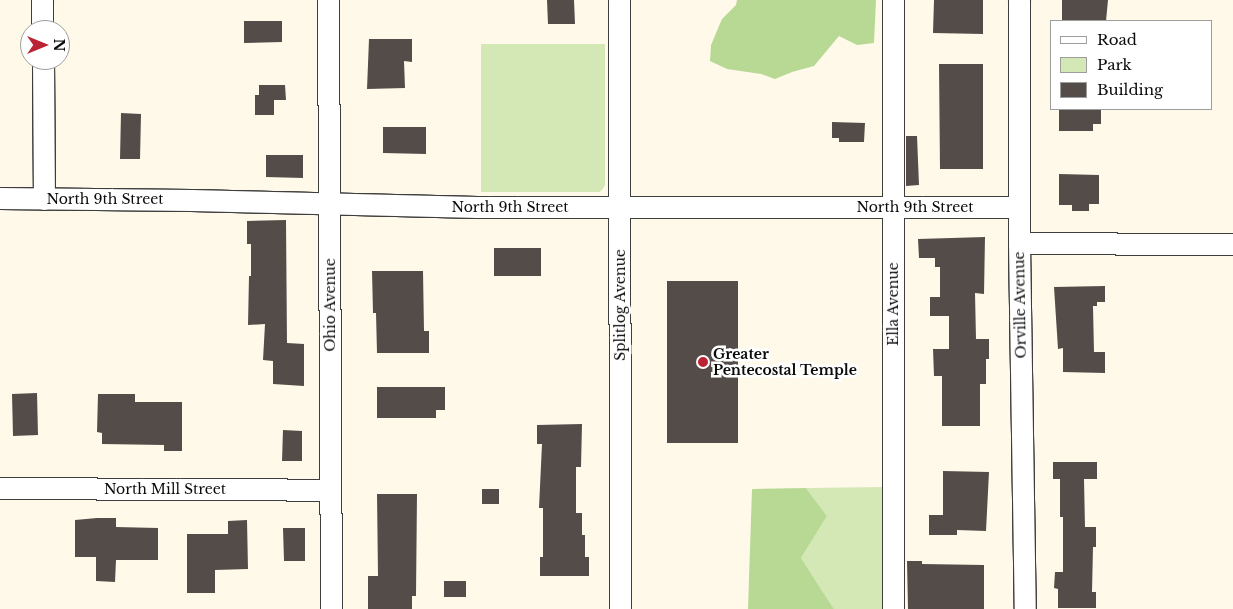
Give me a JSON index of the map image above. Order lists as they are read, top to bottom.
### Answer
{
  "streets": {
    "street": [
      "North 9th Street",
      "Ella Avenue",
      "Ohio Avenue",
      "Splitlog Avenue",
      "Orville Avenue",
      "North Mill Street"
    ]
  },
  "crossings": [
    ["North 9th Street", "Ella Avenue"],
    ["North 9th Street", "Ohio Avenue"],
    ["North 9th Street", "Splitlog Avenue"],
    ["North 9th Street", "Orville Avenue"],
    ["Ohio Avenue", "North Mill Street"]
  ],
  "places": ["Greater Pentecostal Temple"],
  "legend": ["Road", "Park", "Building"],
  "north": "right"
}
